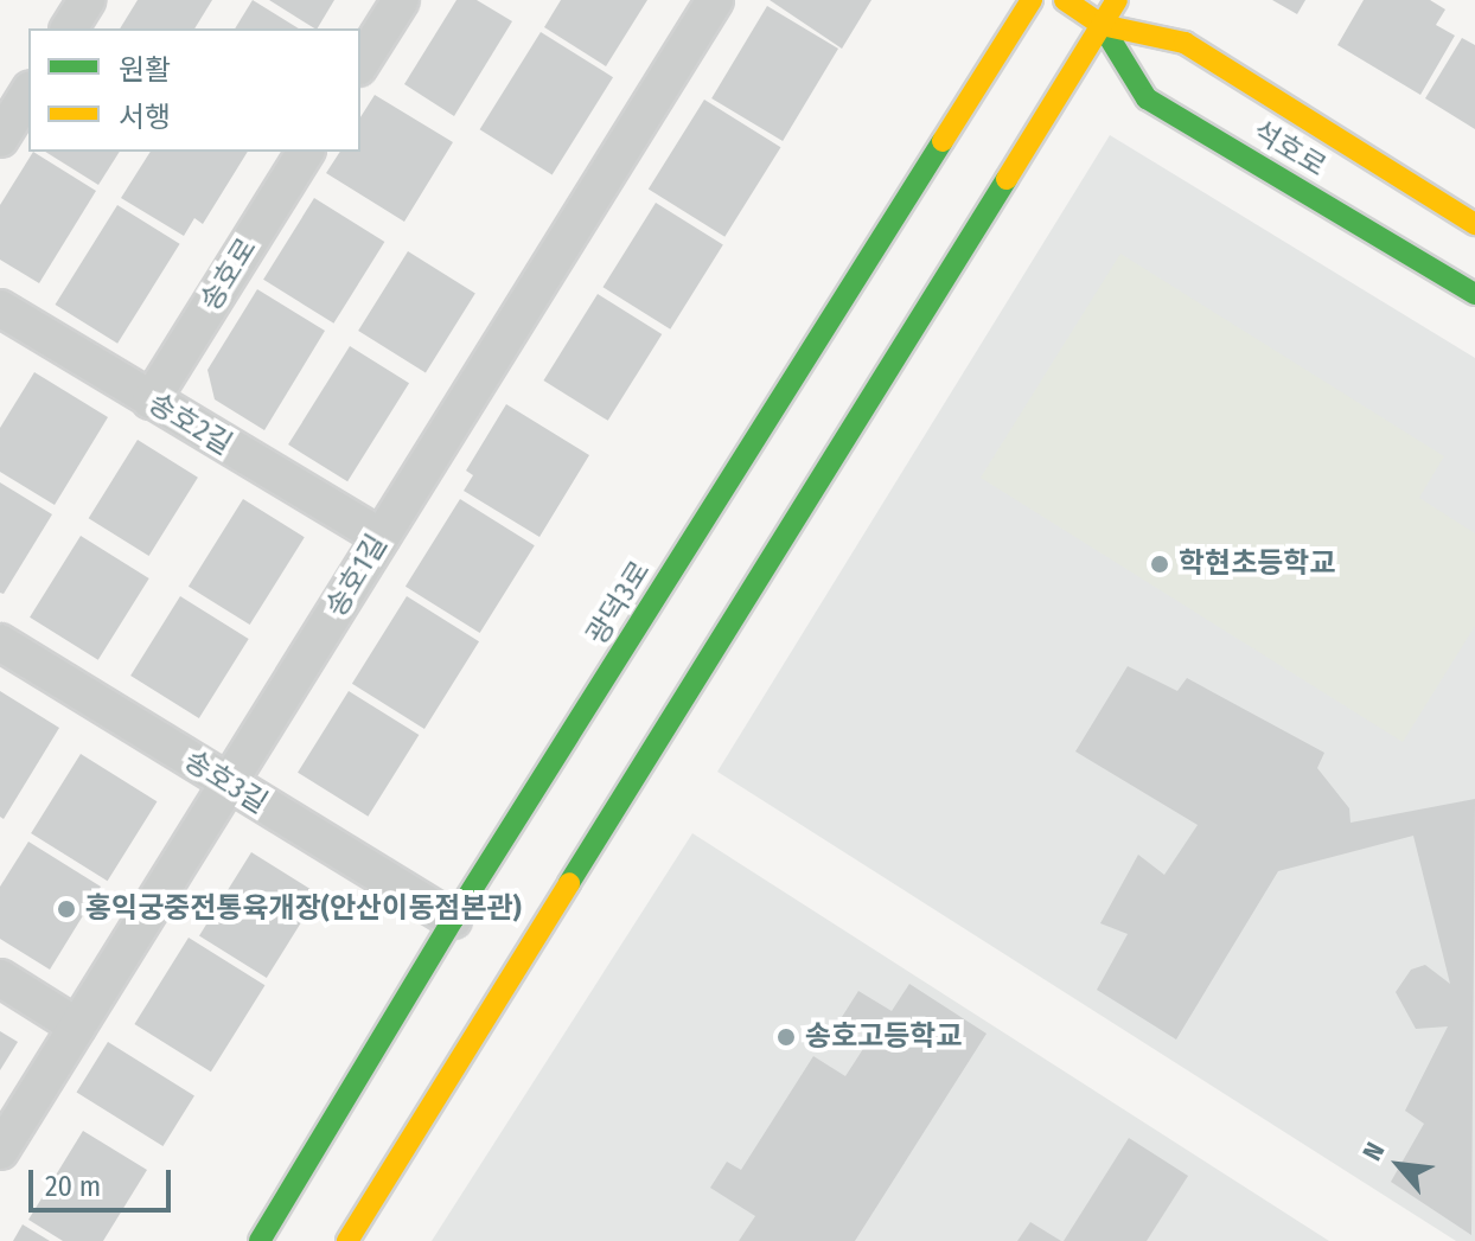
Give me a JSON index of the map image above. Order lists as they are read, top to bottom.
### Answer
{
  "streets": {
    "main road": ["석호로", "광덕3로"],
    "street": [
      "송호로",
      "송호2길",
      "송호1길",
      "송호3길"
    ]
  },
  "crossings": [
    ["송호로", "송호2길"],
    ["송호2길", "송호1길"],
    ["송호1길", "송호3길"],
    ["광덕3로", "송호3길"]
  ],
  "places": ["학현초등학교", "홍익궁중전통육개장(안산이동점본관)", "송호고등학교"],
  "legend": ["원활", "서행"],
  "scale_bar": "20 m",
  "north": "top left"
}
